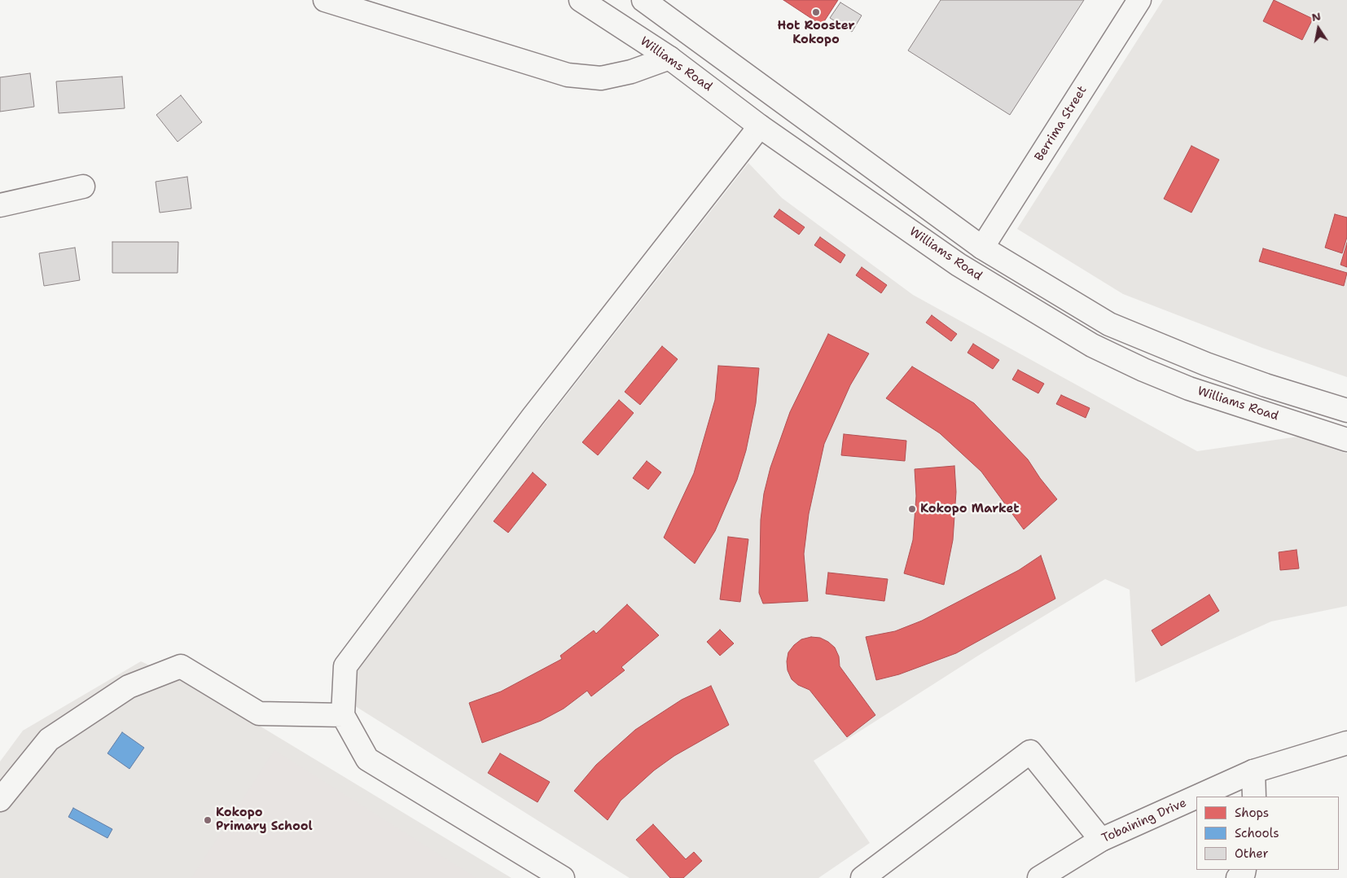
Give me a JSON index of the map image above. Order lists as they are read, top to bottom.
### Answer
{
  "streets": {
    "street": ["Williams Road", "Berrima Street", "Tobaining Drive"]
  },
  "places": ["Hot Rooster Kokopo", "Kokopo Market", "Kokopo Primary School"],
  "legend": ["Shops", "Schools", "Other"],
  "north": "top"
}
